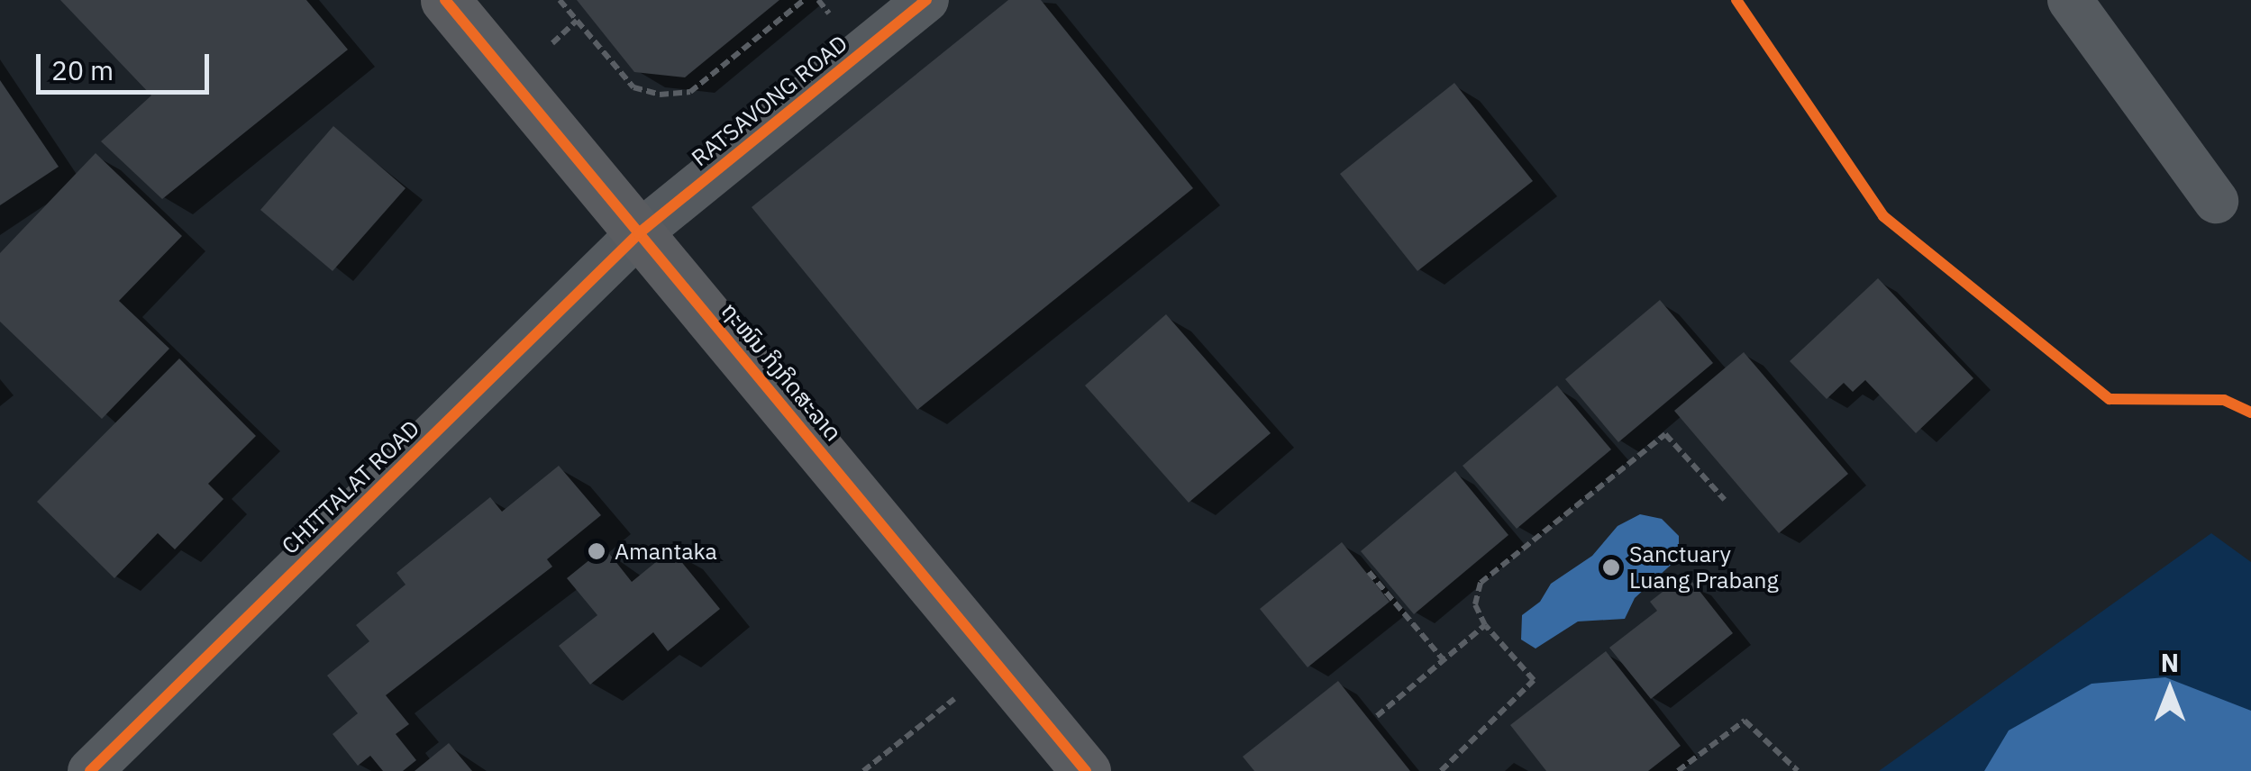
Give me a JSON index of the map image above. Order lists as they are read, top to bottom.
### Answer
{
  "streets": {
    "street": ["RATSAVONG ROAD", "ຖະໜົນ ກິງກິດສະລາດ", "CHITTALAT ROAD"]
  },
  "crossings": [
    ["RATSAVONG ROAD", "ຖະໜົນ ກິງກິດສະລາດ"],
    ["RATSAVONG ROAD", "CHITTALAT ROAD"],
    ["ຖະໜົນ ກິງກິດສະລາດ", "CHITTALAT ROAD"]
  ],
  "places": ["Amantaka", "Sanctuary Luang Prabang"],
  "scale_bar": "20 m",
  "north": "top"
}
